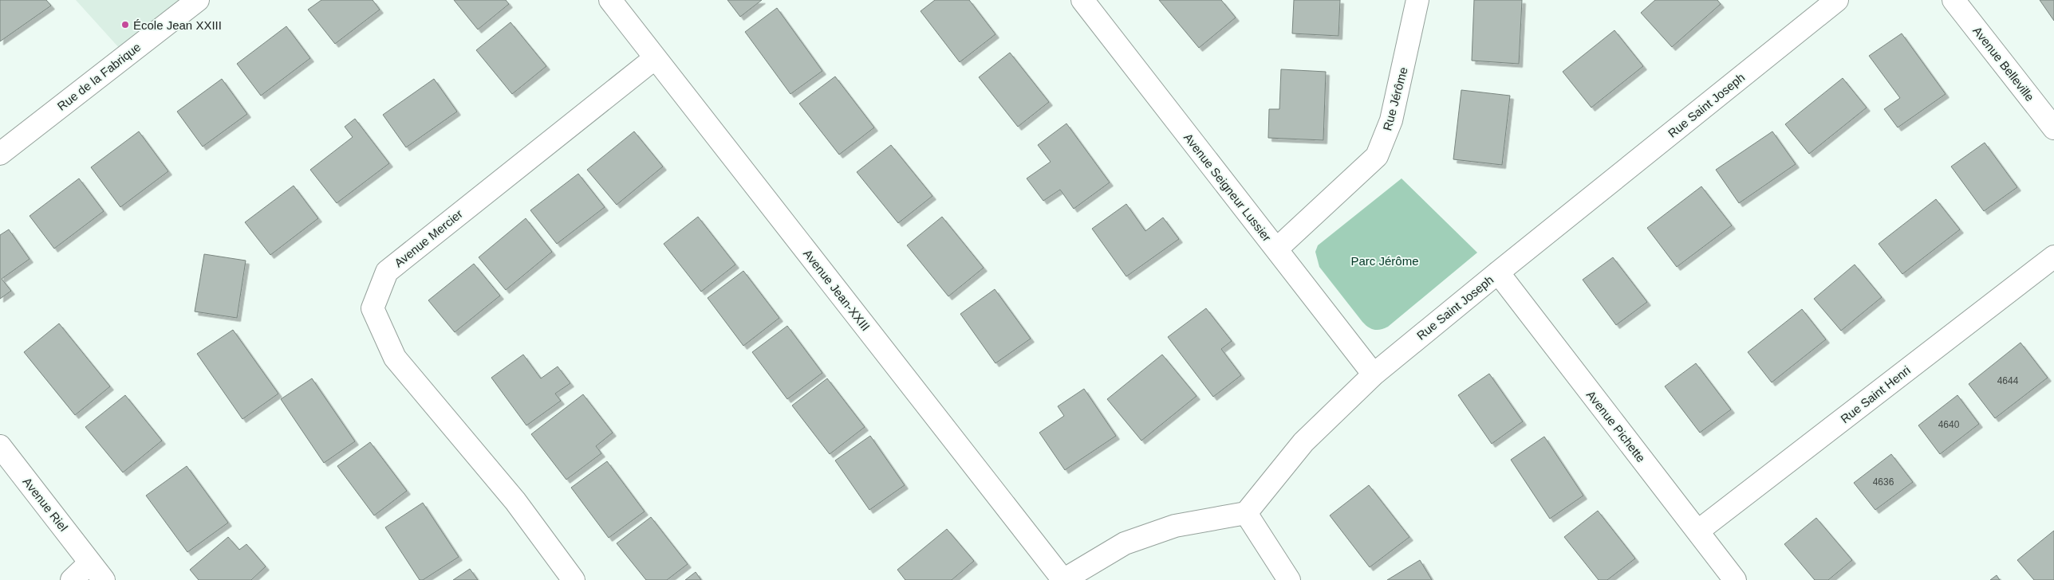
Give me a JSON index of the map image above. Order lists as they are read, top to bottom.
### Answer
{
  "streets": {
    "street": [
      "Avenue Belleville",
      "Rue de la Fabrique",
      "Rue Jérôme",
      "Rue Saint Joseph",
      "Avenue Seigneur Lussier",
      "Avenue Mercier",
      "Avenue Jean-XXIII",
      "Rue Saint Henri",
      "Avenue Pichette",
      "Avenue Riel"
    ]
  },
  "crossings": [
    ["Rue Jérôme", "Avenue Seigneur Lussier"],
    ["Rue Saint Joseph", "Avenue Seigneur Lussier"],
    ["Rue Saint Joseph", "Avenue Pichette"],
    ["Avenue Mercier", "Avenue Jean-XXIII"],
    ["Rue Saint Henri", "Avenue Pichette"]
  ],
  "parks": ["Parc Jérôme"],
  "places": ["École Jean XXIII"],
  "house_numbers": ["4644", "4640", "4636"]
}
